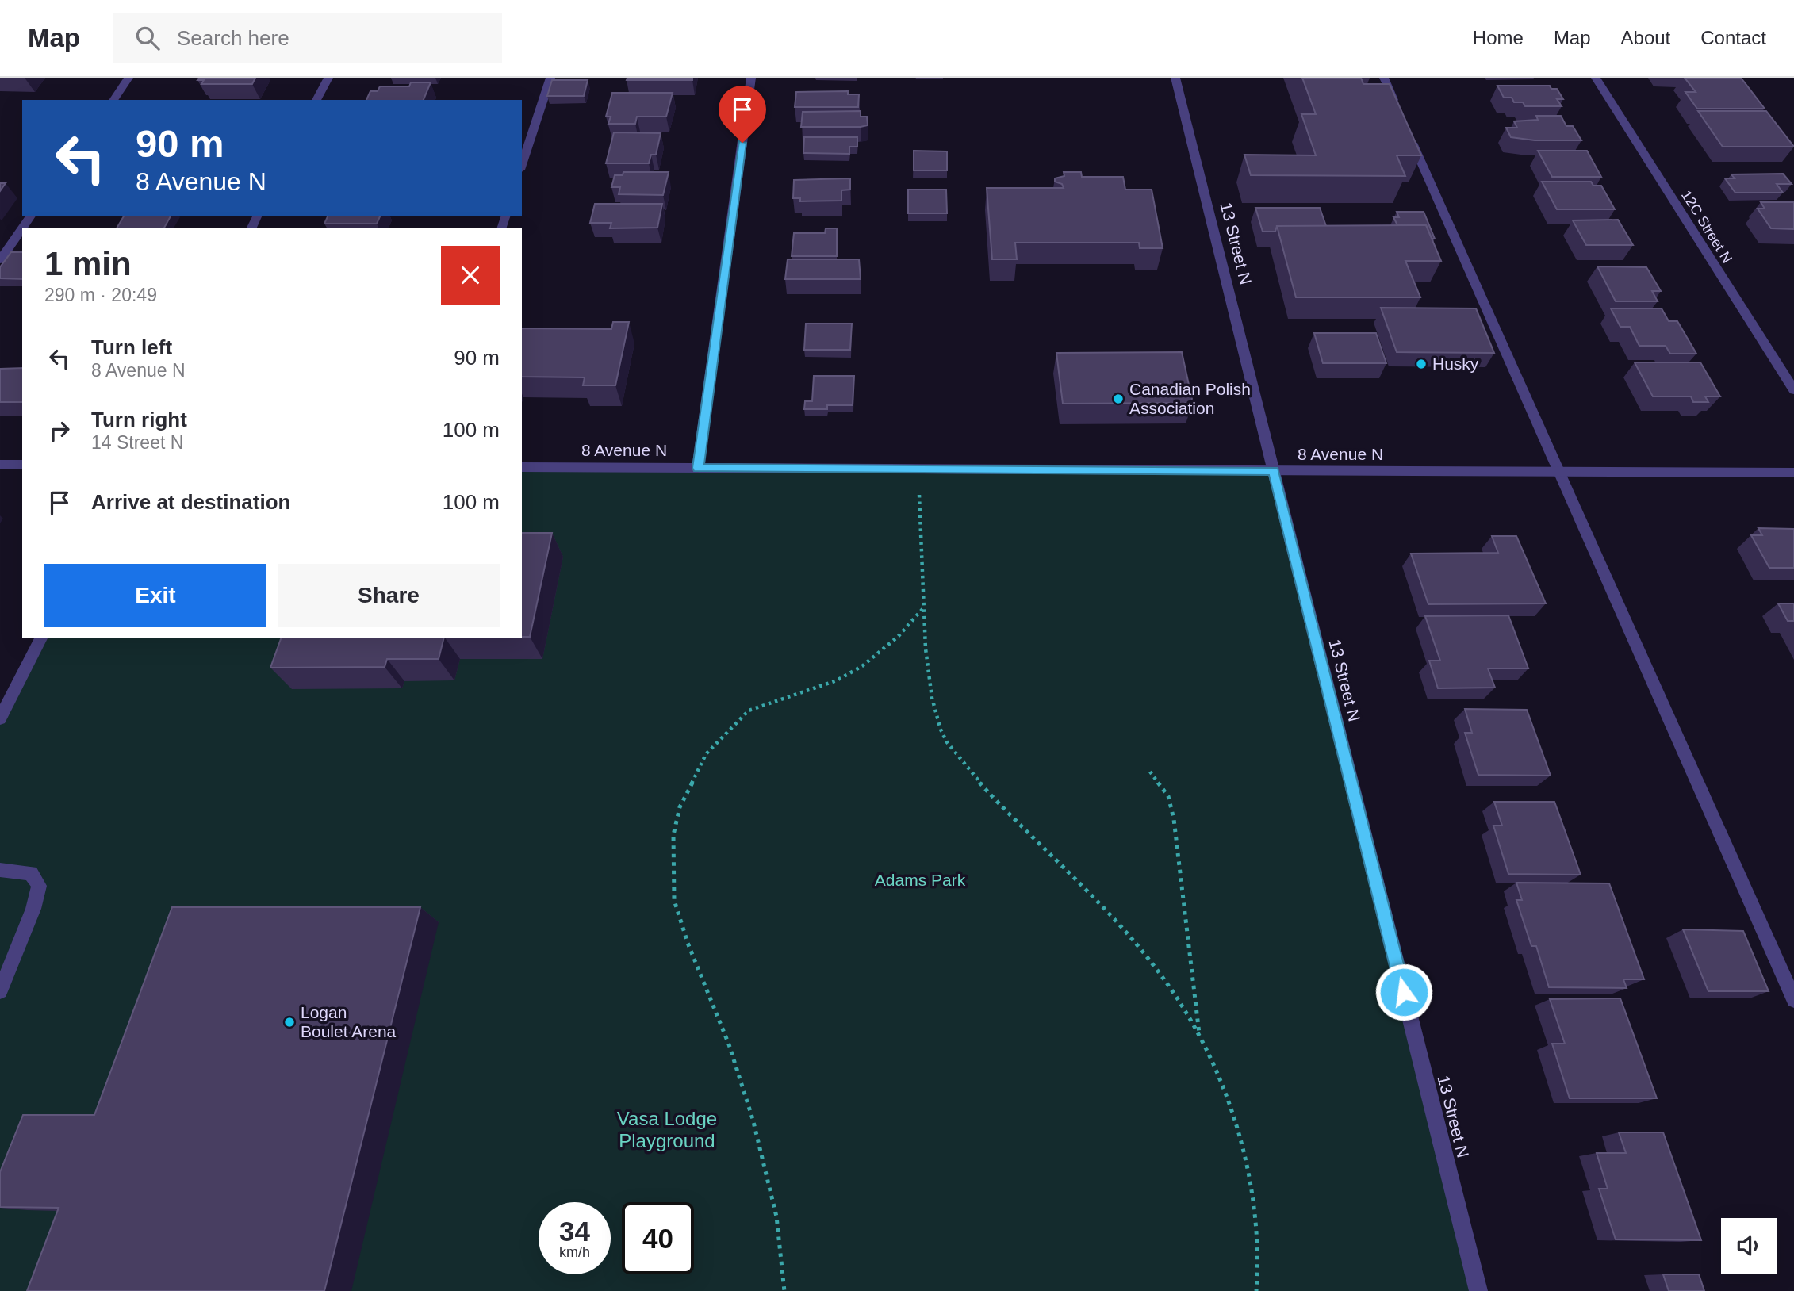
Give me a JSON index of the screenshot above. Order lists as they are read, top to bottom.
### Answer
{
  "streets": {
    "street": ["12C Street N", "13 Street N", "8 Avenue N"]
  },
  "crossings": [
    ["13 Street N", "8 Avenue N"]
  ],
  "parks": ["Adams Park", "Vasa Lodge Playground"],
  "places": ["Husky", "Canadian Polish Association", "Logan Boulet Arena"],
  "page": {
    "header": "Map",
    "search": "Search here",
    "nav": [
      "Home",
      "Map",
      "About",
      "Contact"
    ],
    "turn": ["90 m", "8 Avenue N"],
    "heading": ["1 min", "290 m · 20:49"],
    "list": [
      {
        "name": "Turn left",
        "note": "8 Avenue N",
        "value": "90 m"
      },
      {
        "name": "Turn right",
        "note": "14 Street N",
        "value": "100 m"
      },
      {
        "name": "Arrive at destination",
        "value": "100 m"
      }
    ],
    "buttons": ["Exit", "Share"],
    "speed": "34 km/h",
    "limit": "40"
  }
}
